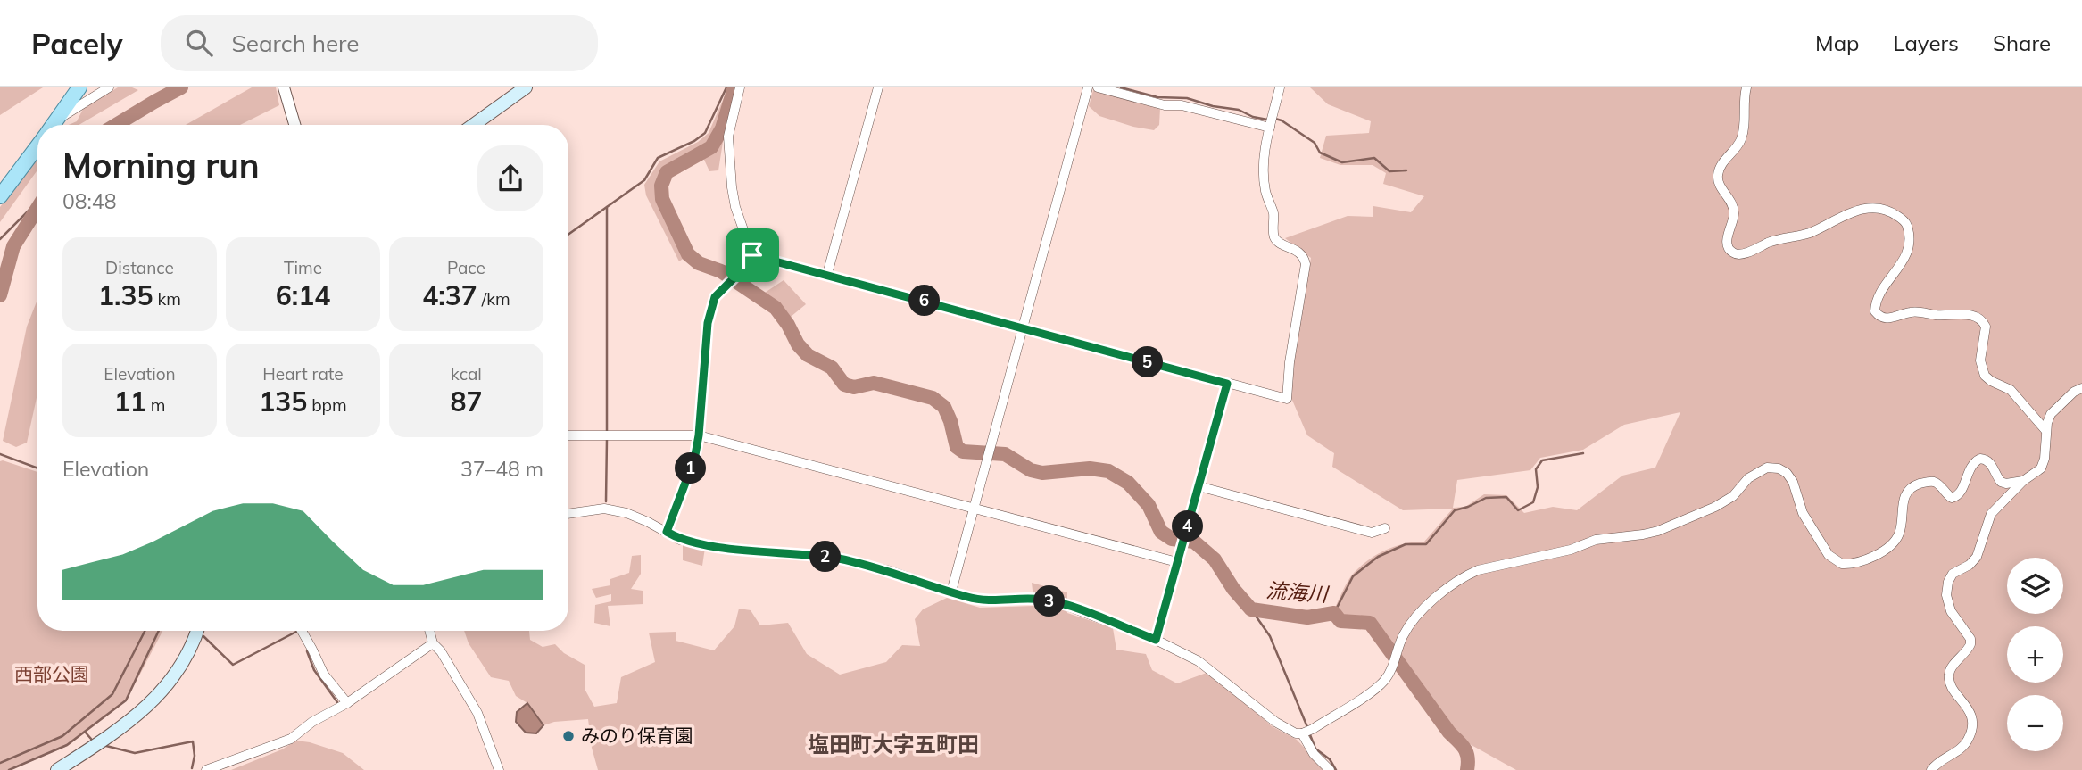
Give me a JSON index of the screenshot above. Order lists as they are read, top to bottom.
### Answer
{
  "districts": ["塩田町大字五町田"],
  "water": ["流海川"],
  "parks": ["西部公園"],
  "places": ["みのり保育園"],
  "page": {
    "header": "Pacely",
    "search": "Search here",
    "nav": ["Map", "Layers", "Share"],
    "heading": ["Morning run", "08:48"],
    "stats": [
      ["Distance", "1.35 km"],
      ["Time", "6:14"],
      ["Pace", "4:37 /km"],
      ["Elevation", "11 m"],
      ["Heart rate", "135 bpm"],
      ["kcal", "87"]
    ],
    "pins": [
      "6",
      "5",
      "1",
      "4",
      "2",
      "3"
    ],
    "chart": ["Elevation", "37–48 m"],
    "map_buttons": ["+", "−"]
  }
}
